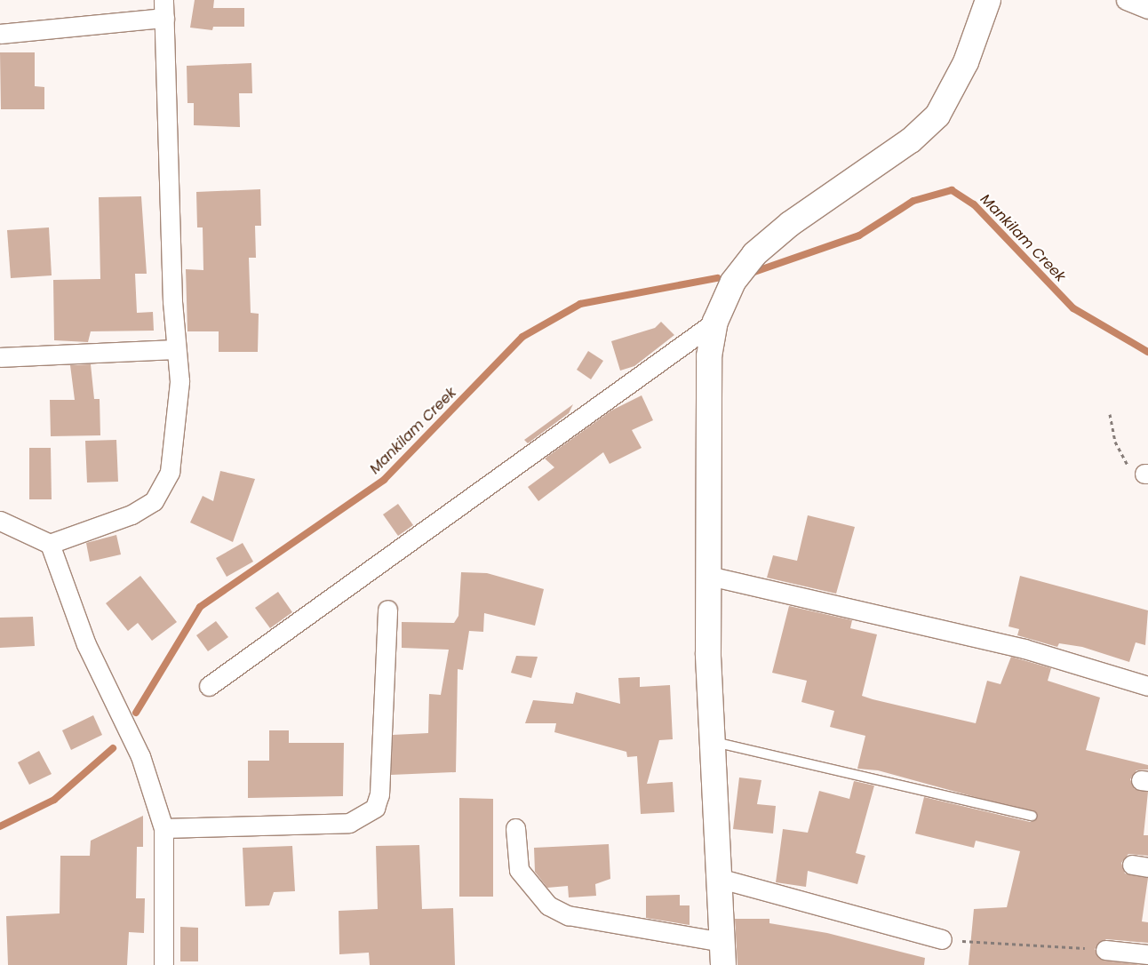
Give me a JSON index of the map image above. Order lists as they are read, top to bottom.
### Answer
{
  "water": ["Mankilam Creek"]
}
